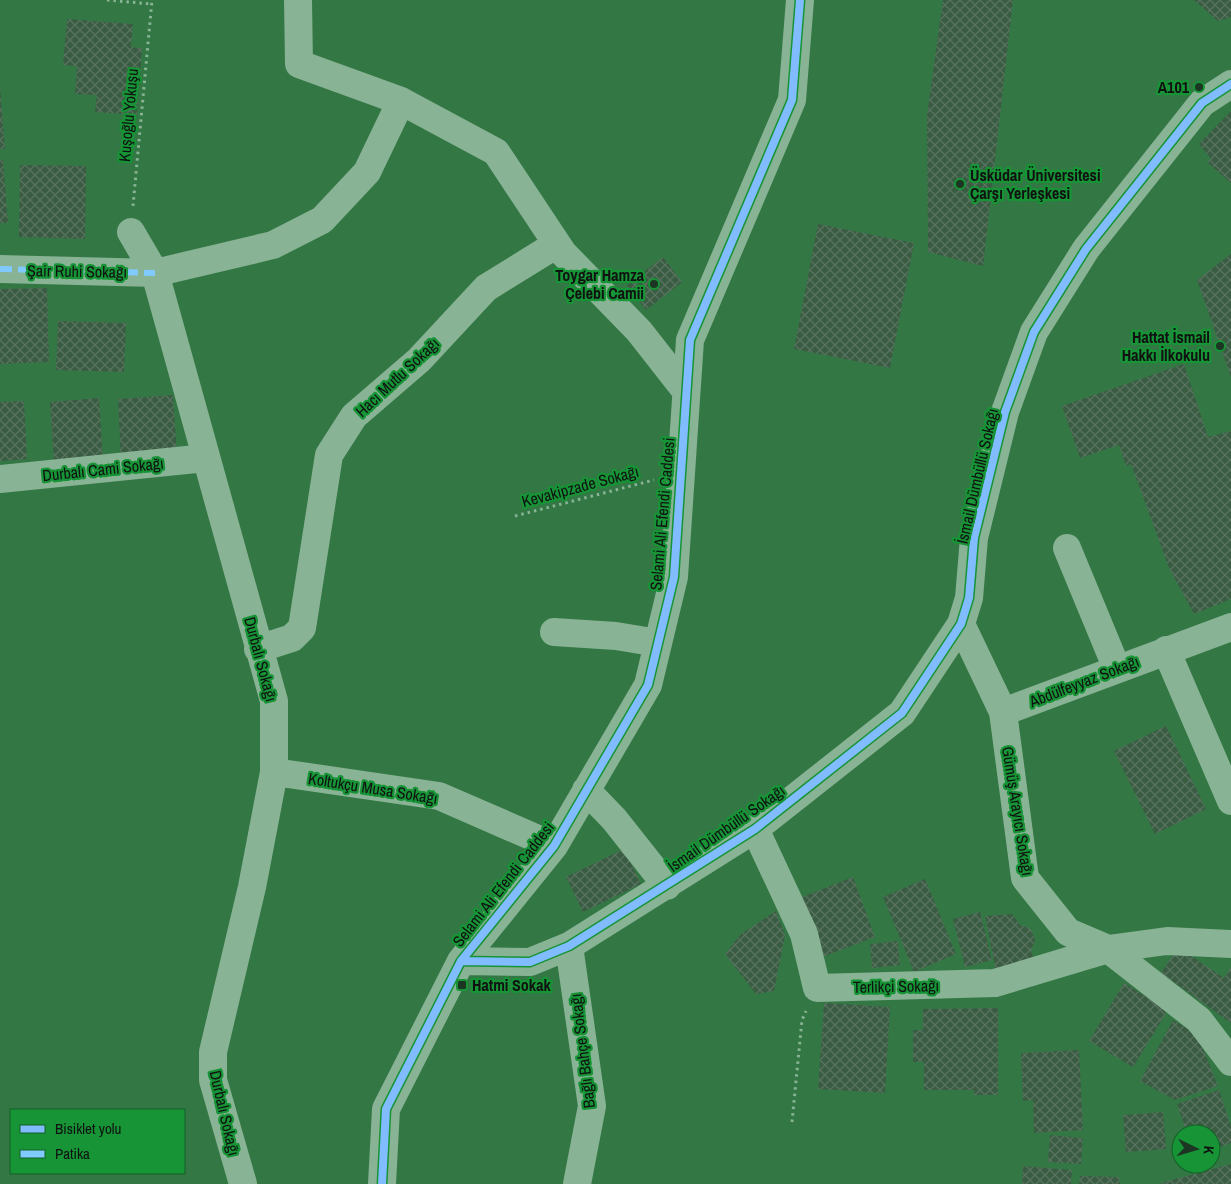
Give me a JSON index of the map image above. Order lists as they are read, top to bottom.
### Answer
{
  "streets": {
    "street": [
      "Şair Ruhi Sokağı",
      "Hacı Mutlu Sokağı",
      "Durbalı Cami Sokağı",
      "İsmail Dümbüllü Sokağı",
      "Selami Ali Efendi Caddesi",
      "Durbalı Sokağı",
      "Abdülfeyyaz Sokağı",
      "Koltukçu Musa Sokağı",
      "Gümüş Arayıcı Sokağı",
      "Terlikçi Sokağı",
      "Bağlı Bahçe Sokağı"
    ],
    "path": ["Kuşoğlu Yokuşu", "Kevakipzade Sokağı"]
  },
  "crossings": [
    ["Kuşoğlu Yokuşu", "Durbalı Sokağı"],
    ["Şair Ruhi Sokağı", "Durbalı Sokağı"],
    ["Hacı Mutlu Sokağı", "Durbalı Sokağı"],
    ["Durbalı Cami Sokağı", "Durbalı Sokağı"],
    ["İsmail Dümbüllü Sokağı", "Selami Ali Efendi Caddesi"],
    ["İsmail Dümbüllü Sokağı", "Gümüş Arayıcı Sokağı"],
    ["İsmail Dümbüllü Sokağı", "Terlikçi Sokağı"],
    ["İsmail Dümbüllü Sokağı", "Bağlı Bahçe Sokağı"],
    ["Kevakipzade Sokağı", "Selami Ali Efendi Caddesi"],
    ["Selami Ali Efendi Caddesi", "Koltukçu Musa Sokağı"],
    ["Durbalı Sokağı", "Koltukçu Musa Sokağı"],
    ["Abdülfeyyaz Sokağı", "Gümüş Arayıcı Sokağı"],
    ["Gümüş Arayıcı Sokağı", "Terlikçi Sokağı"]
  ],
  "places": {
    "other": [
      "A101",
      "Üsküdar Üniversitesi Çarşı Yerleşkesi",
      "Toygar Hamza Çelebi Camii",
      "Hattat İsmail Hakkı İlkokulu"
    ],
    "transit": ["Hatmi Sokak"]
  },
  "legend": ["Bisiklet yolu", "Patika"],
  "north": "right"
}
